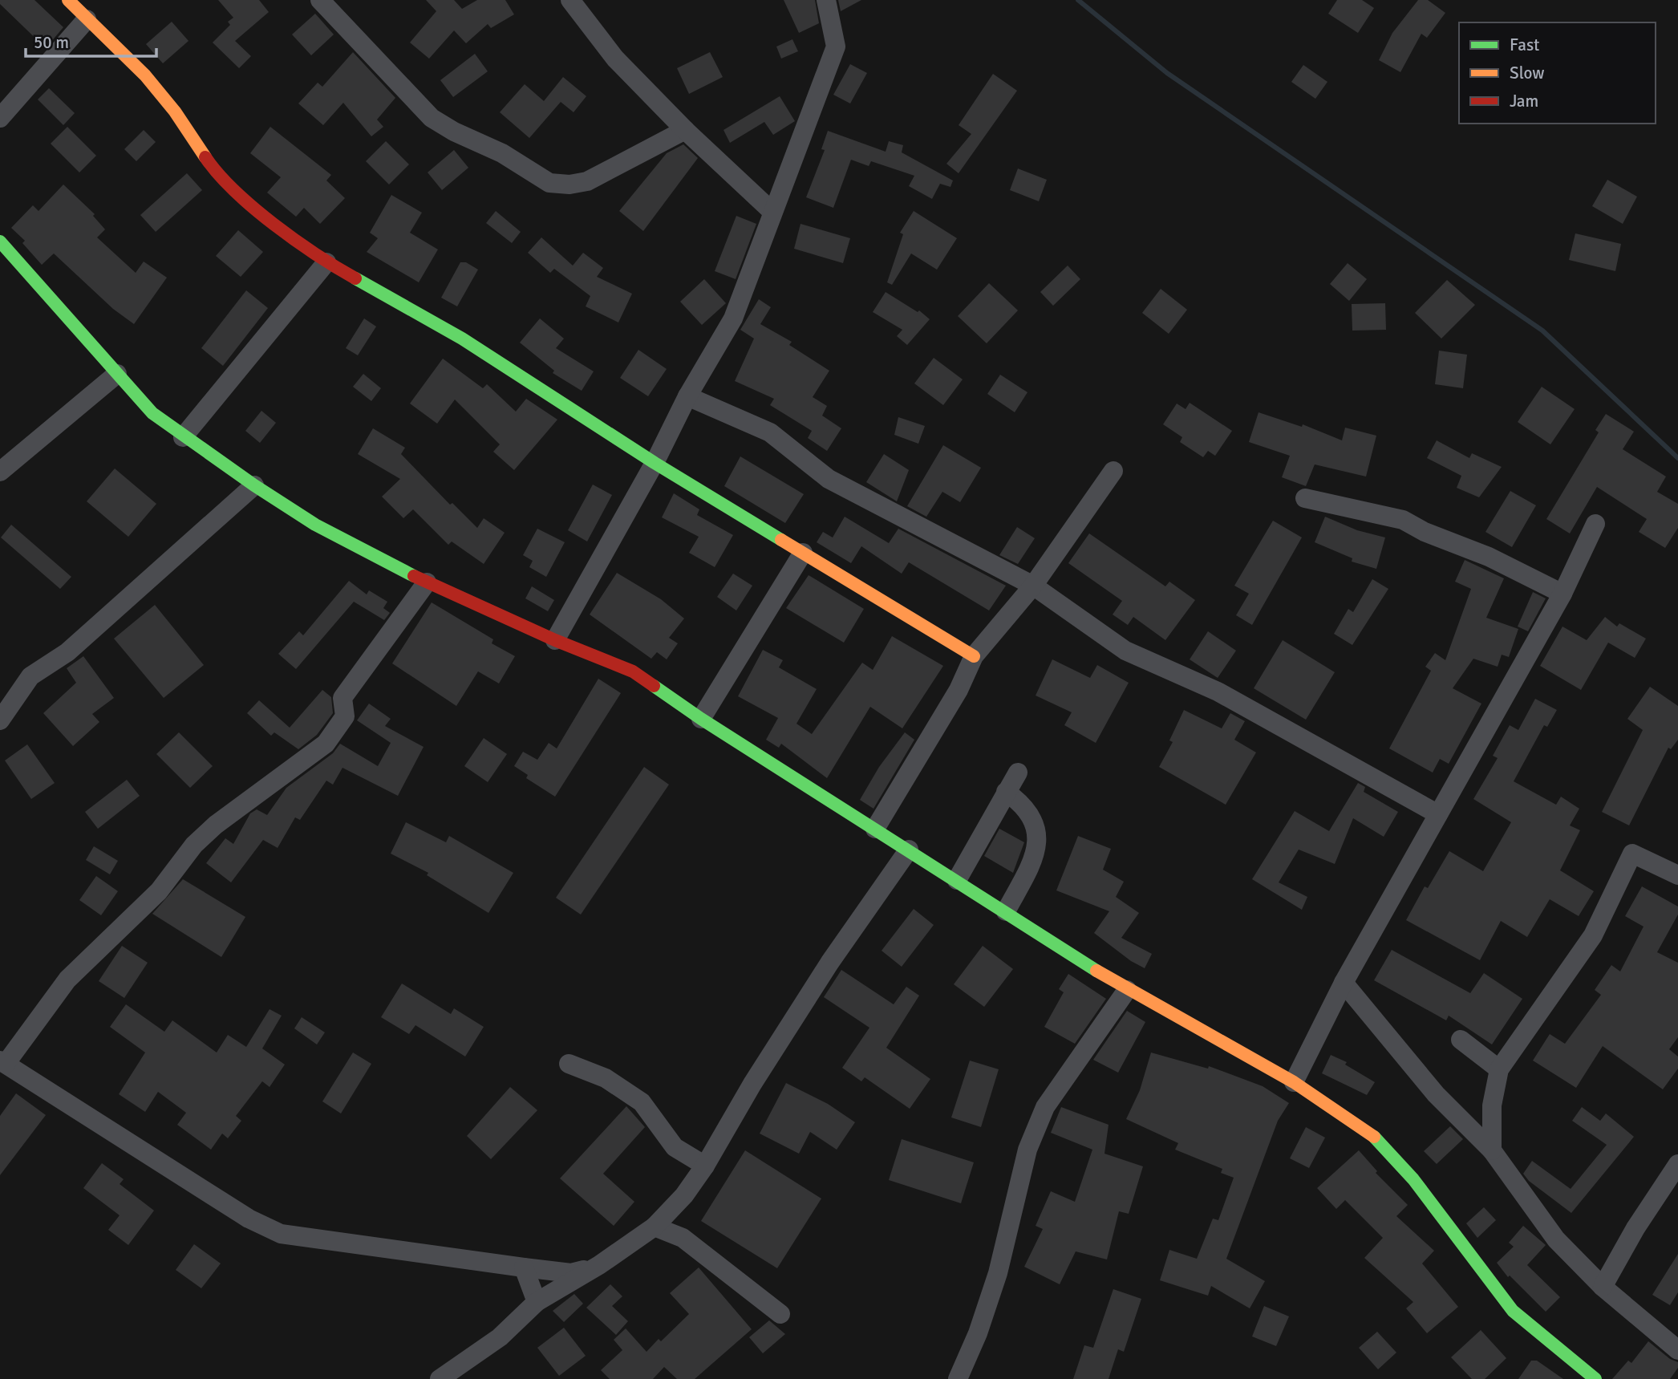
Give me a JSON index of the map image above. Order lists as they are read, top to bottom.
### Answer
{
  "legend": ["Fast", "Slow", "Jam"],
  "scale_bar": "50 m"
}
